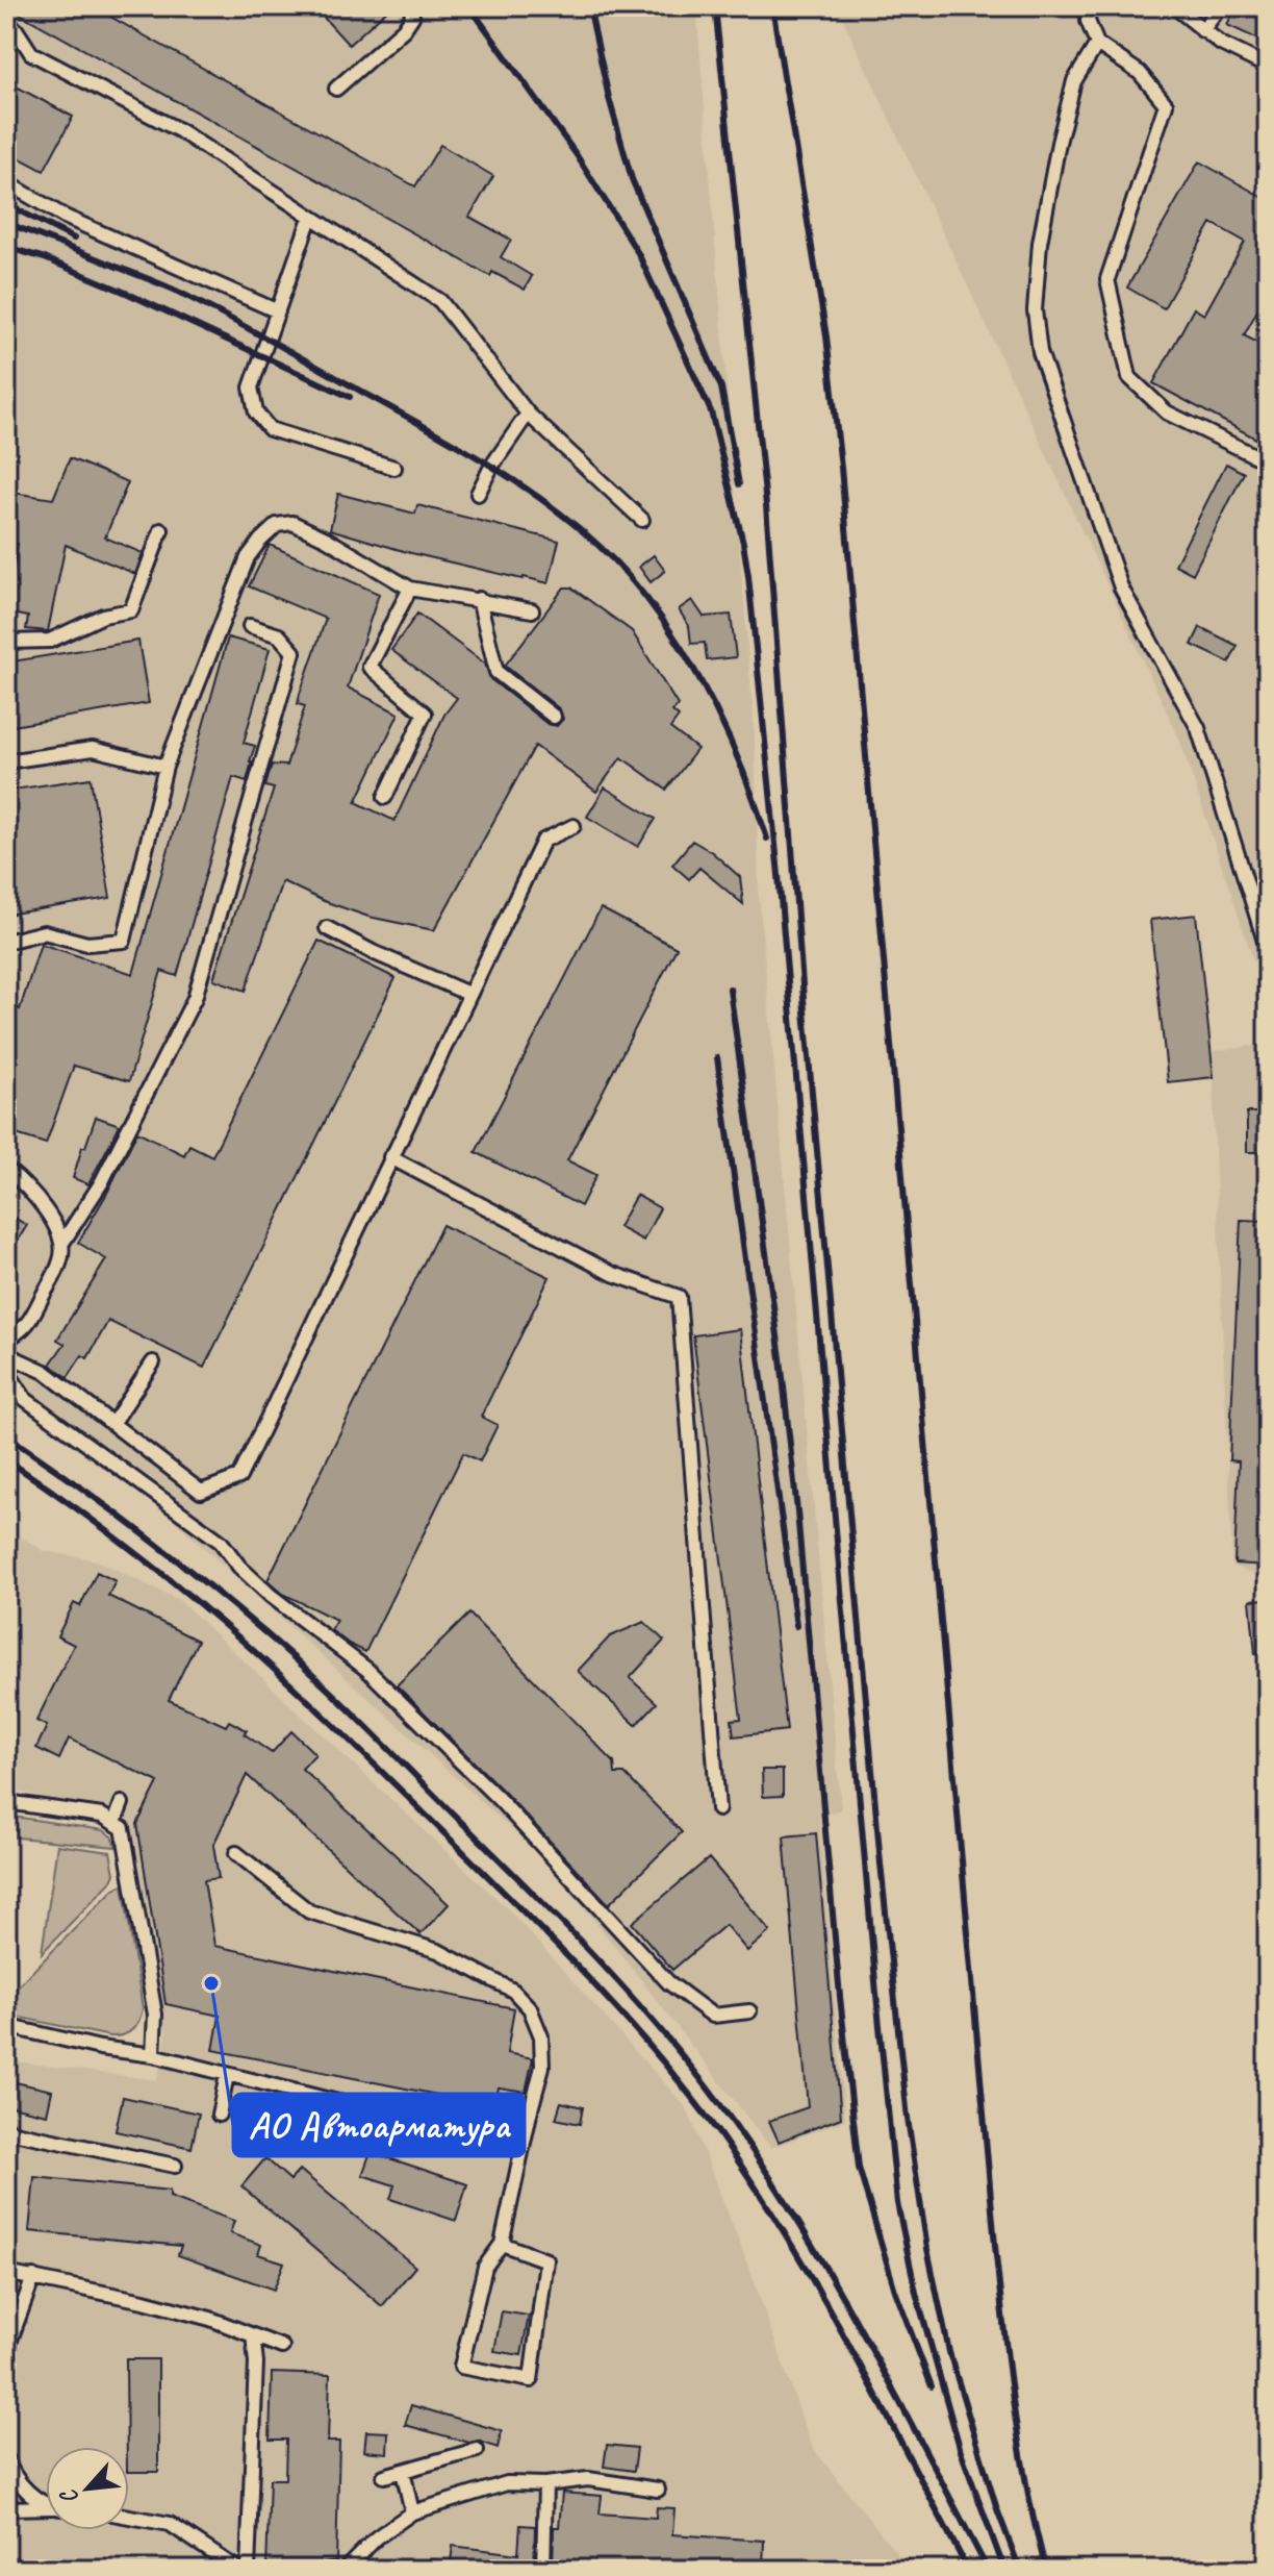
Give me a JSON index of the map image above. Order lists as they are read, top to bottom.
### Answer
{
  "places": ["АО Автоарматура"],
  "north": "bottom left"
}
